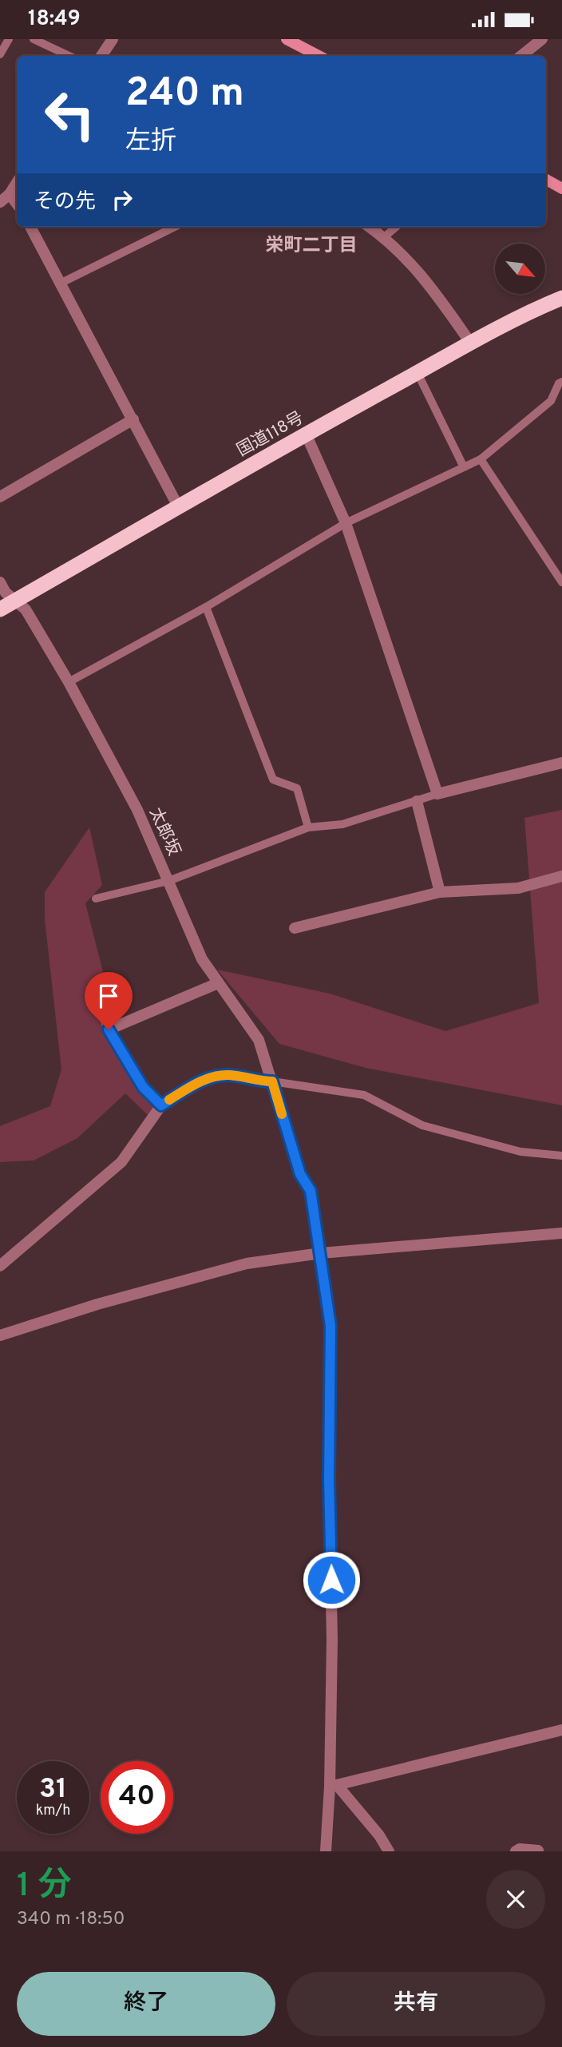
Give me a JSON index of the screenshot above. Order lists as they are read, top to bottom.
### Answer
{
  "streets": {
    "highway": ["国道118号"],
    "street": ["太郎坂"]
  },
  "crossings": [
    ["国道118号", "太郎坂"]
  ],
  "districts": ["栄町二丁目"],
  "north": "bottom right",
  "page": {
    "status": "18:49",
    "turn": ["240 m", "左折"],
    "then": "その先",
    "speed": "31 km/h",
    "limit": "40",
    "heading": ["1 分", "340 m · 18:50"],
    "buttons": ["終了", "共有"]
  }
}
